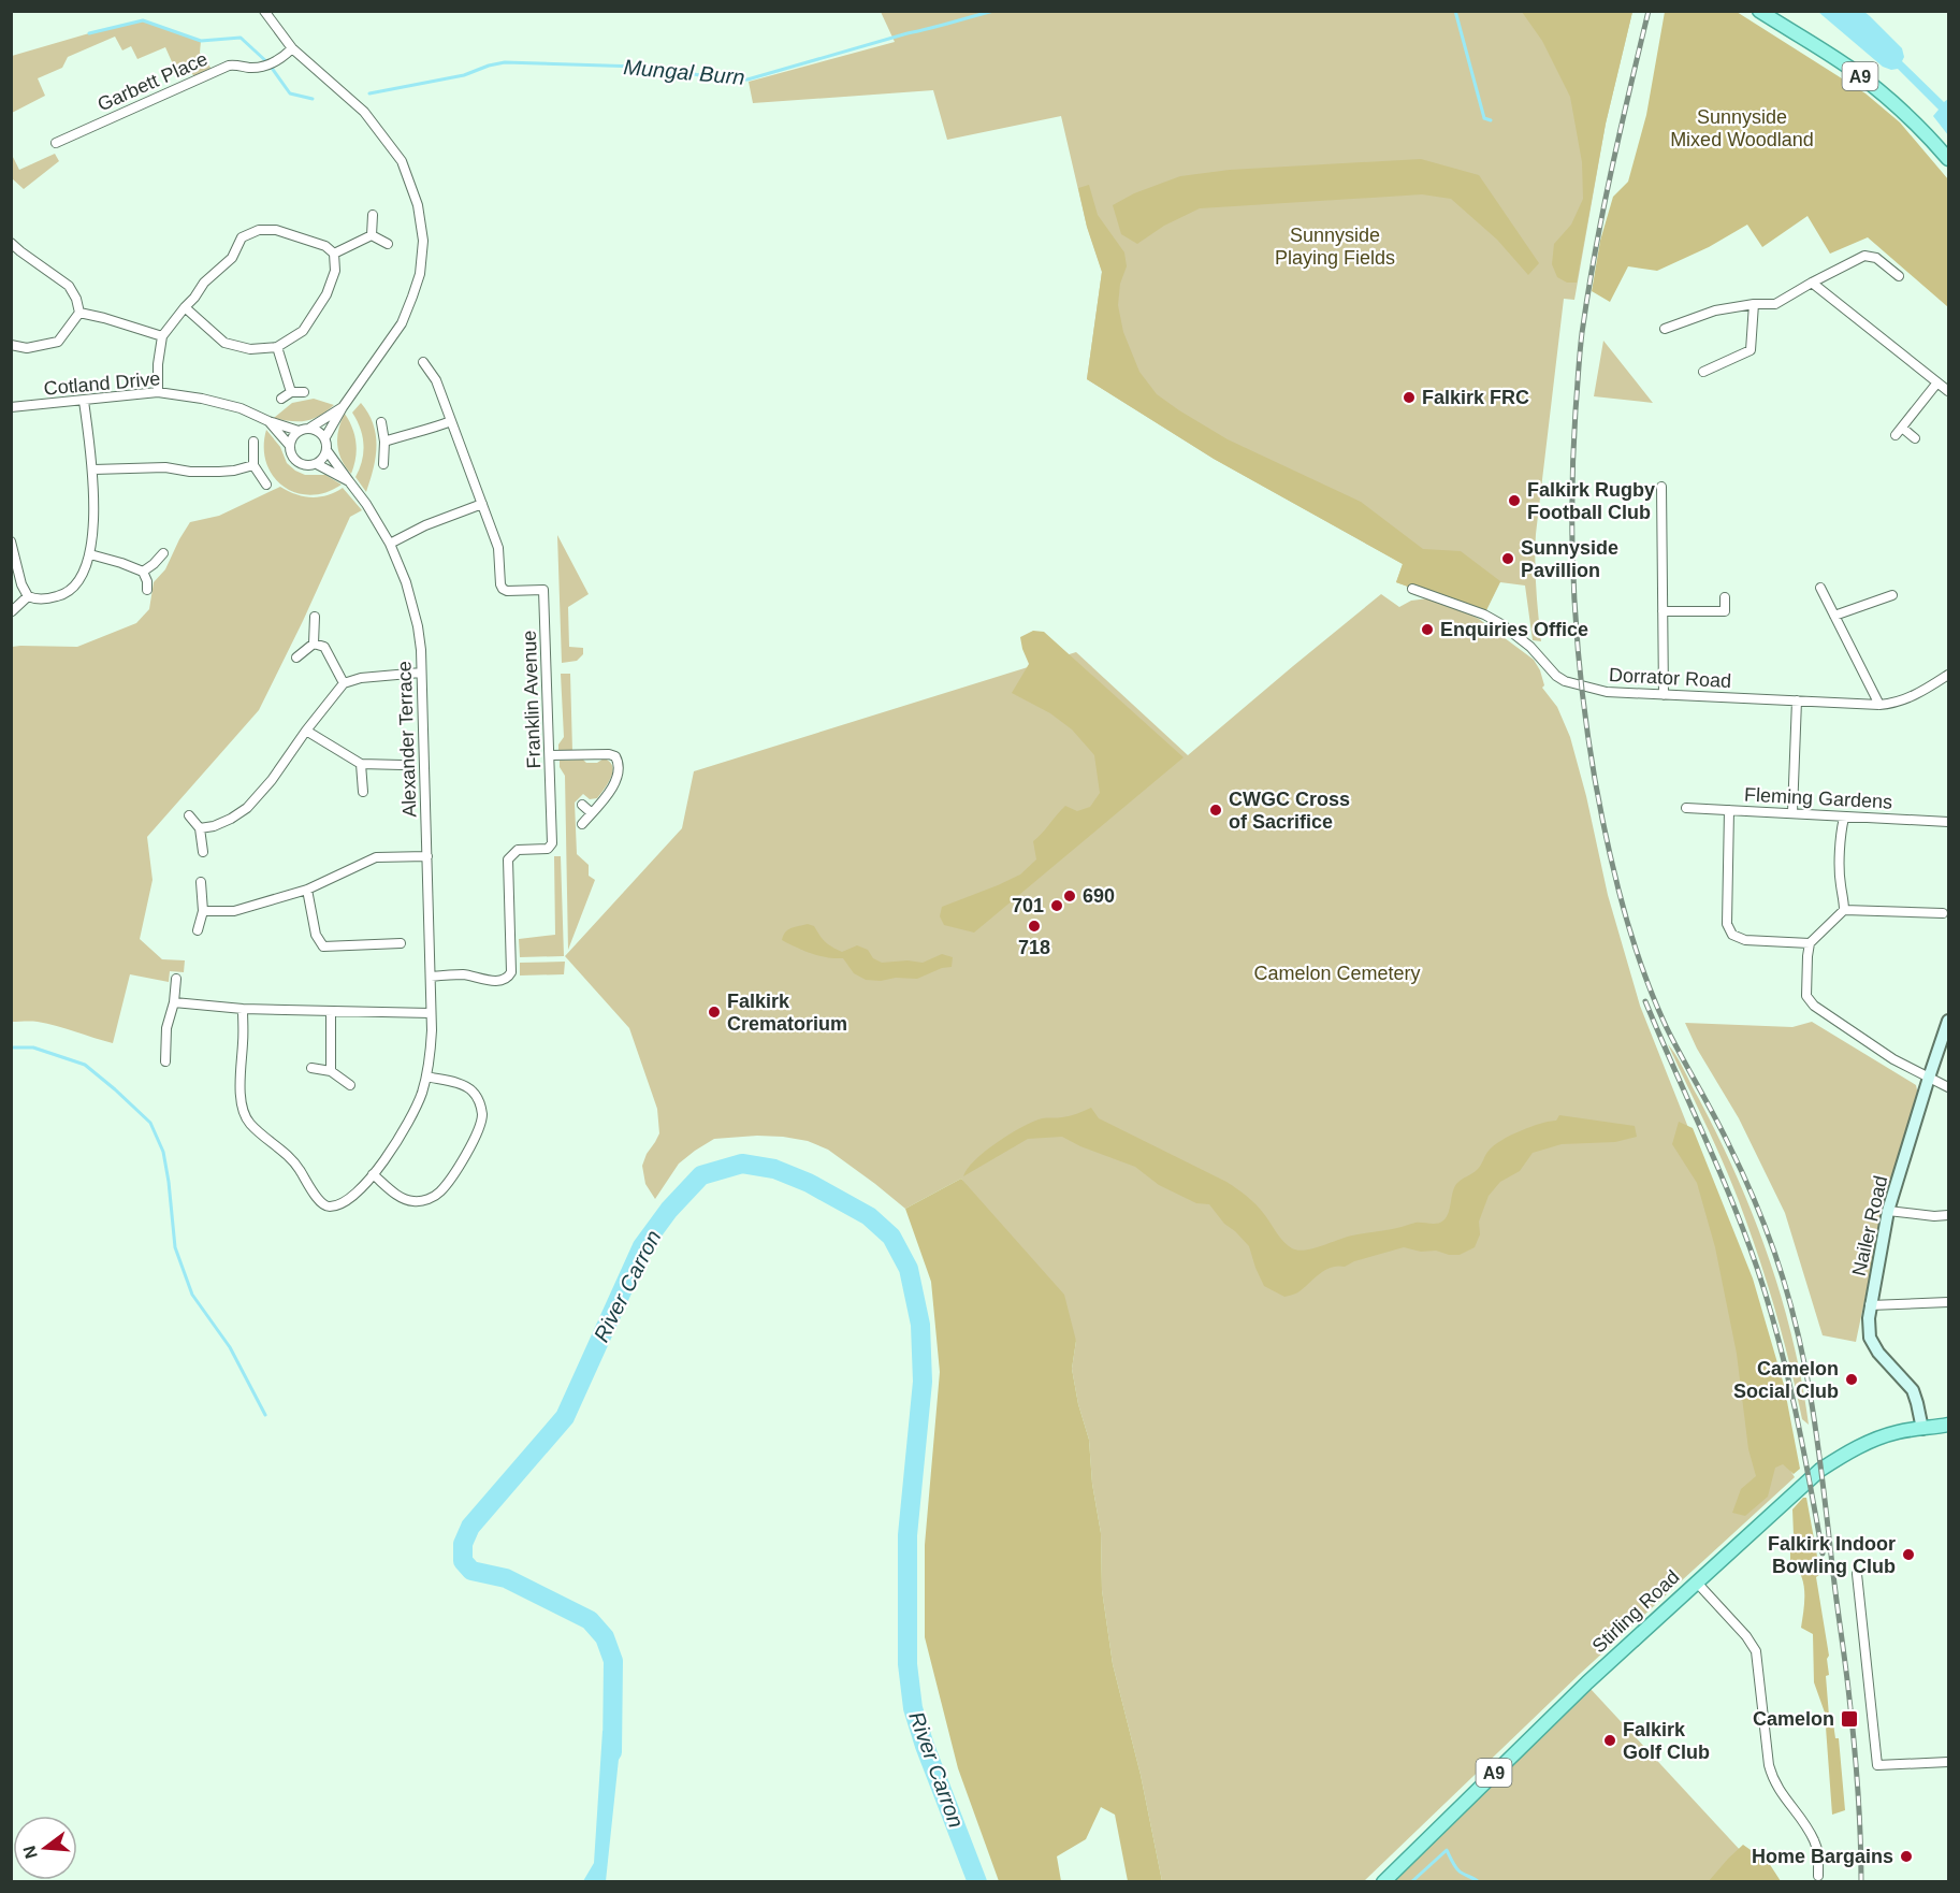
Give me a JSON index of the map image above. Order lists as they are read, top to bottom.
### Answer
{
  "streets": {
    "main road": ["A9", "Stirling Road"],
    "street": [
      "Garbett Place",
      "Cotland Drive",
      "Dorrator Road",
      "Franklin Avenue",
      "Alexander Terrace",
      "Fleming Gardens",
      "Nailer Road"
    ]
  },
  "crossings": [
    ["Cotland Drive", "Alexander Terrace"],
    ["Franklin Avenue", "Alexander Terrace"],
    ["Nailer Road", "Stirling Road"]
  ],
  "water": ["Mungal Burn", "River Carron"],
  "parks": ["Sunnyside Mixed Woodland", "Sunnyside Playing Fields", "Camelon Cemetery"],
  "places": {
    "other": [
      "Falkirk FRC",
      "Falkirk Rugby Football Club",
      "Sunnyside Pavillion",
      "Enquiries Office",
      "CWGC Cross of Sacrifice",
      "690",
      "701",
      "718",
      "Falkirk Crematorium",
      "Camelon Social Club",
      "Falkirk Indoor Bowling Club",
      "Falkirk Golf Club",
      "Home Bargains"
    ],
    "transit": ["Camelon"]
  },
  "north": "left"
}
